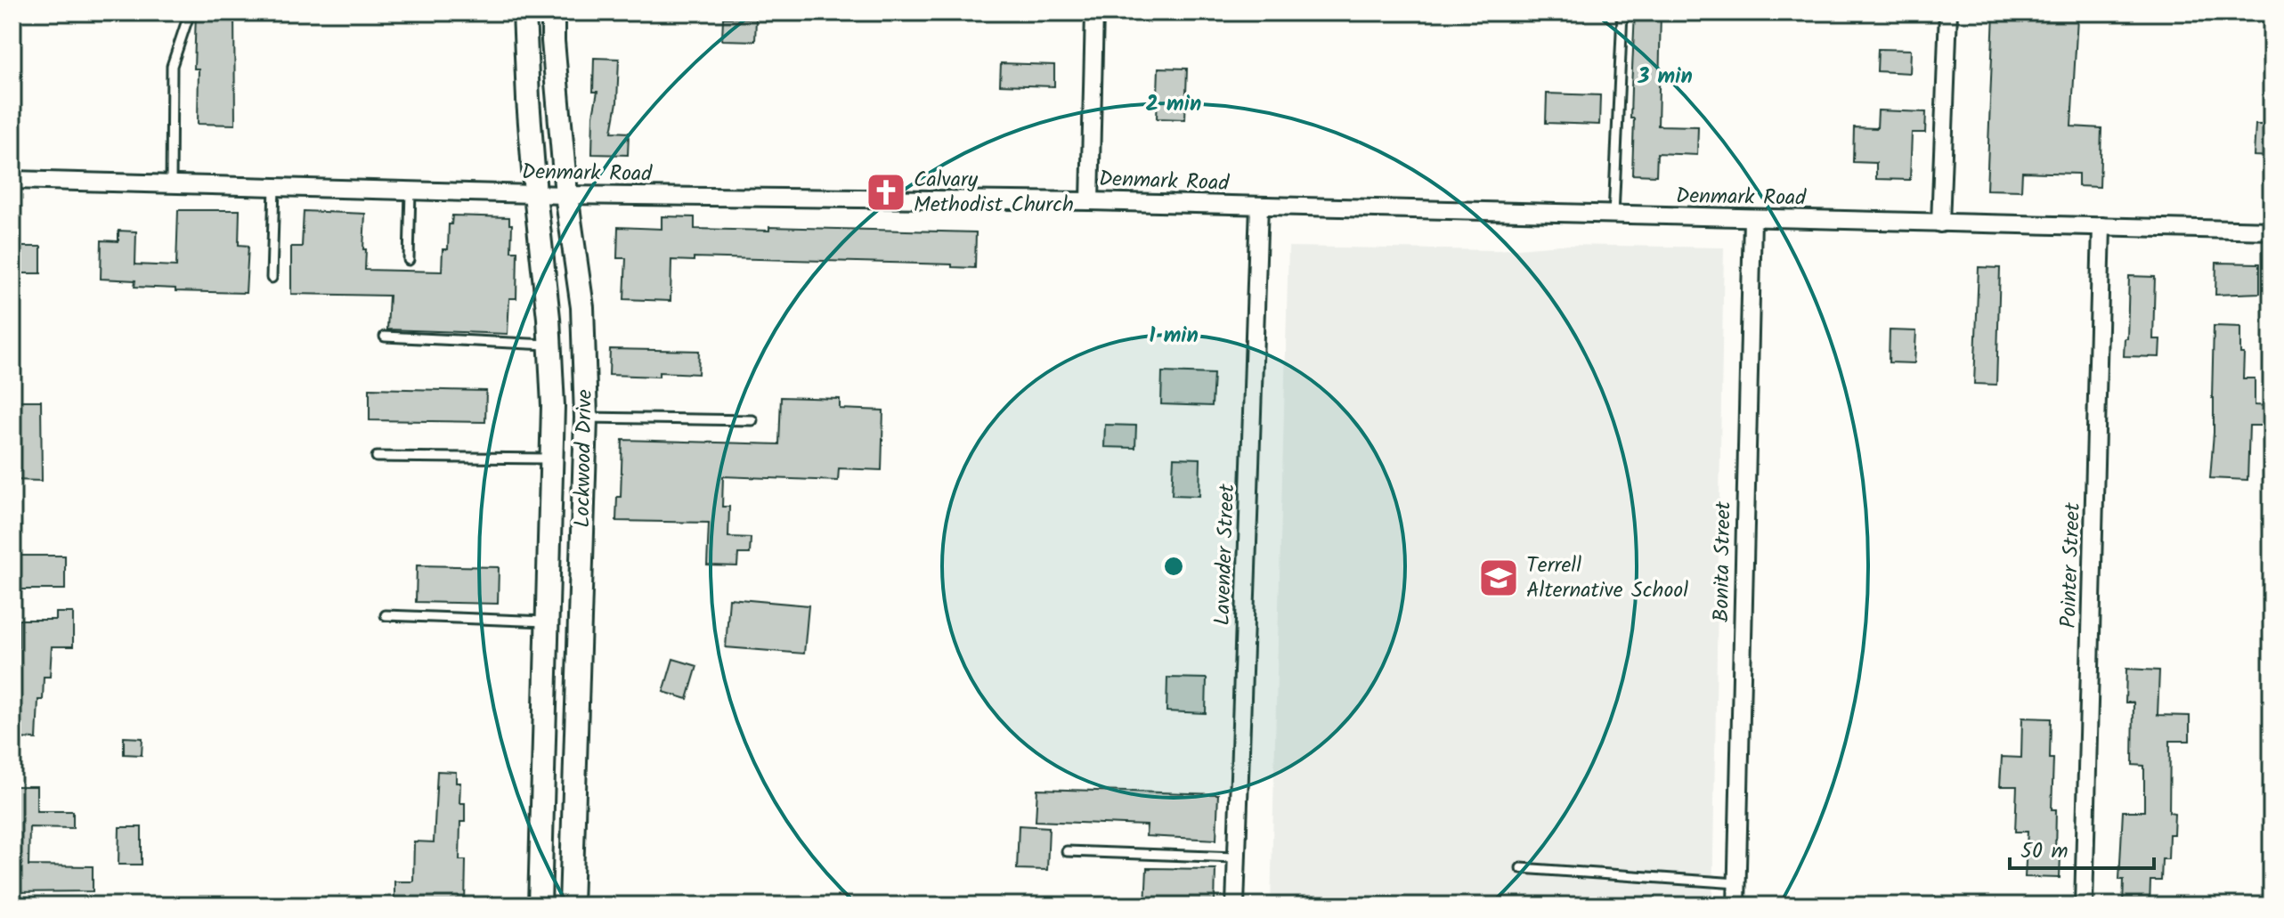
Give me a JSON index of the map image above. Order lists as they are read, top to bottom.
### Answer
{
  "streets": {
    "main road": ["Lockwood Drive"],
    "street": [
      "Denmark Road",
      "Lavender Street",
      "Bonita Street",
      "Pointer Street"
    ]
  },
  "crossings": [
    ["Denmark Road", "Lockwood Drive"],
    ["Denmark Road", "Lavender Street"],
    ["Denmark Road", "Bonita Street"],
    ["Denmark Road", "Pointer Street"]
  ],
  "places": {
    "church": ["Calvary Methodist Church"],
    "school or university": ["Terrell Alternative School"]
  },
  "scale_bar": "50 m",
  "rings": ["3 min", "2 min", "1 min"]
}
